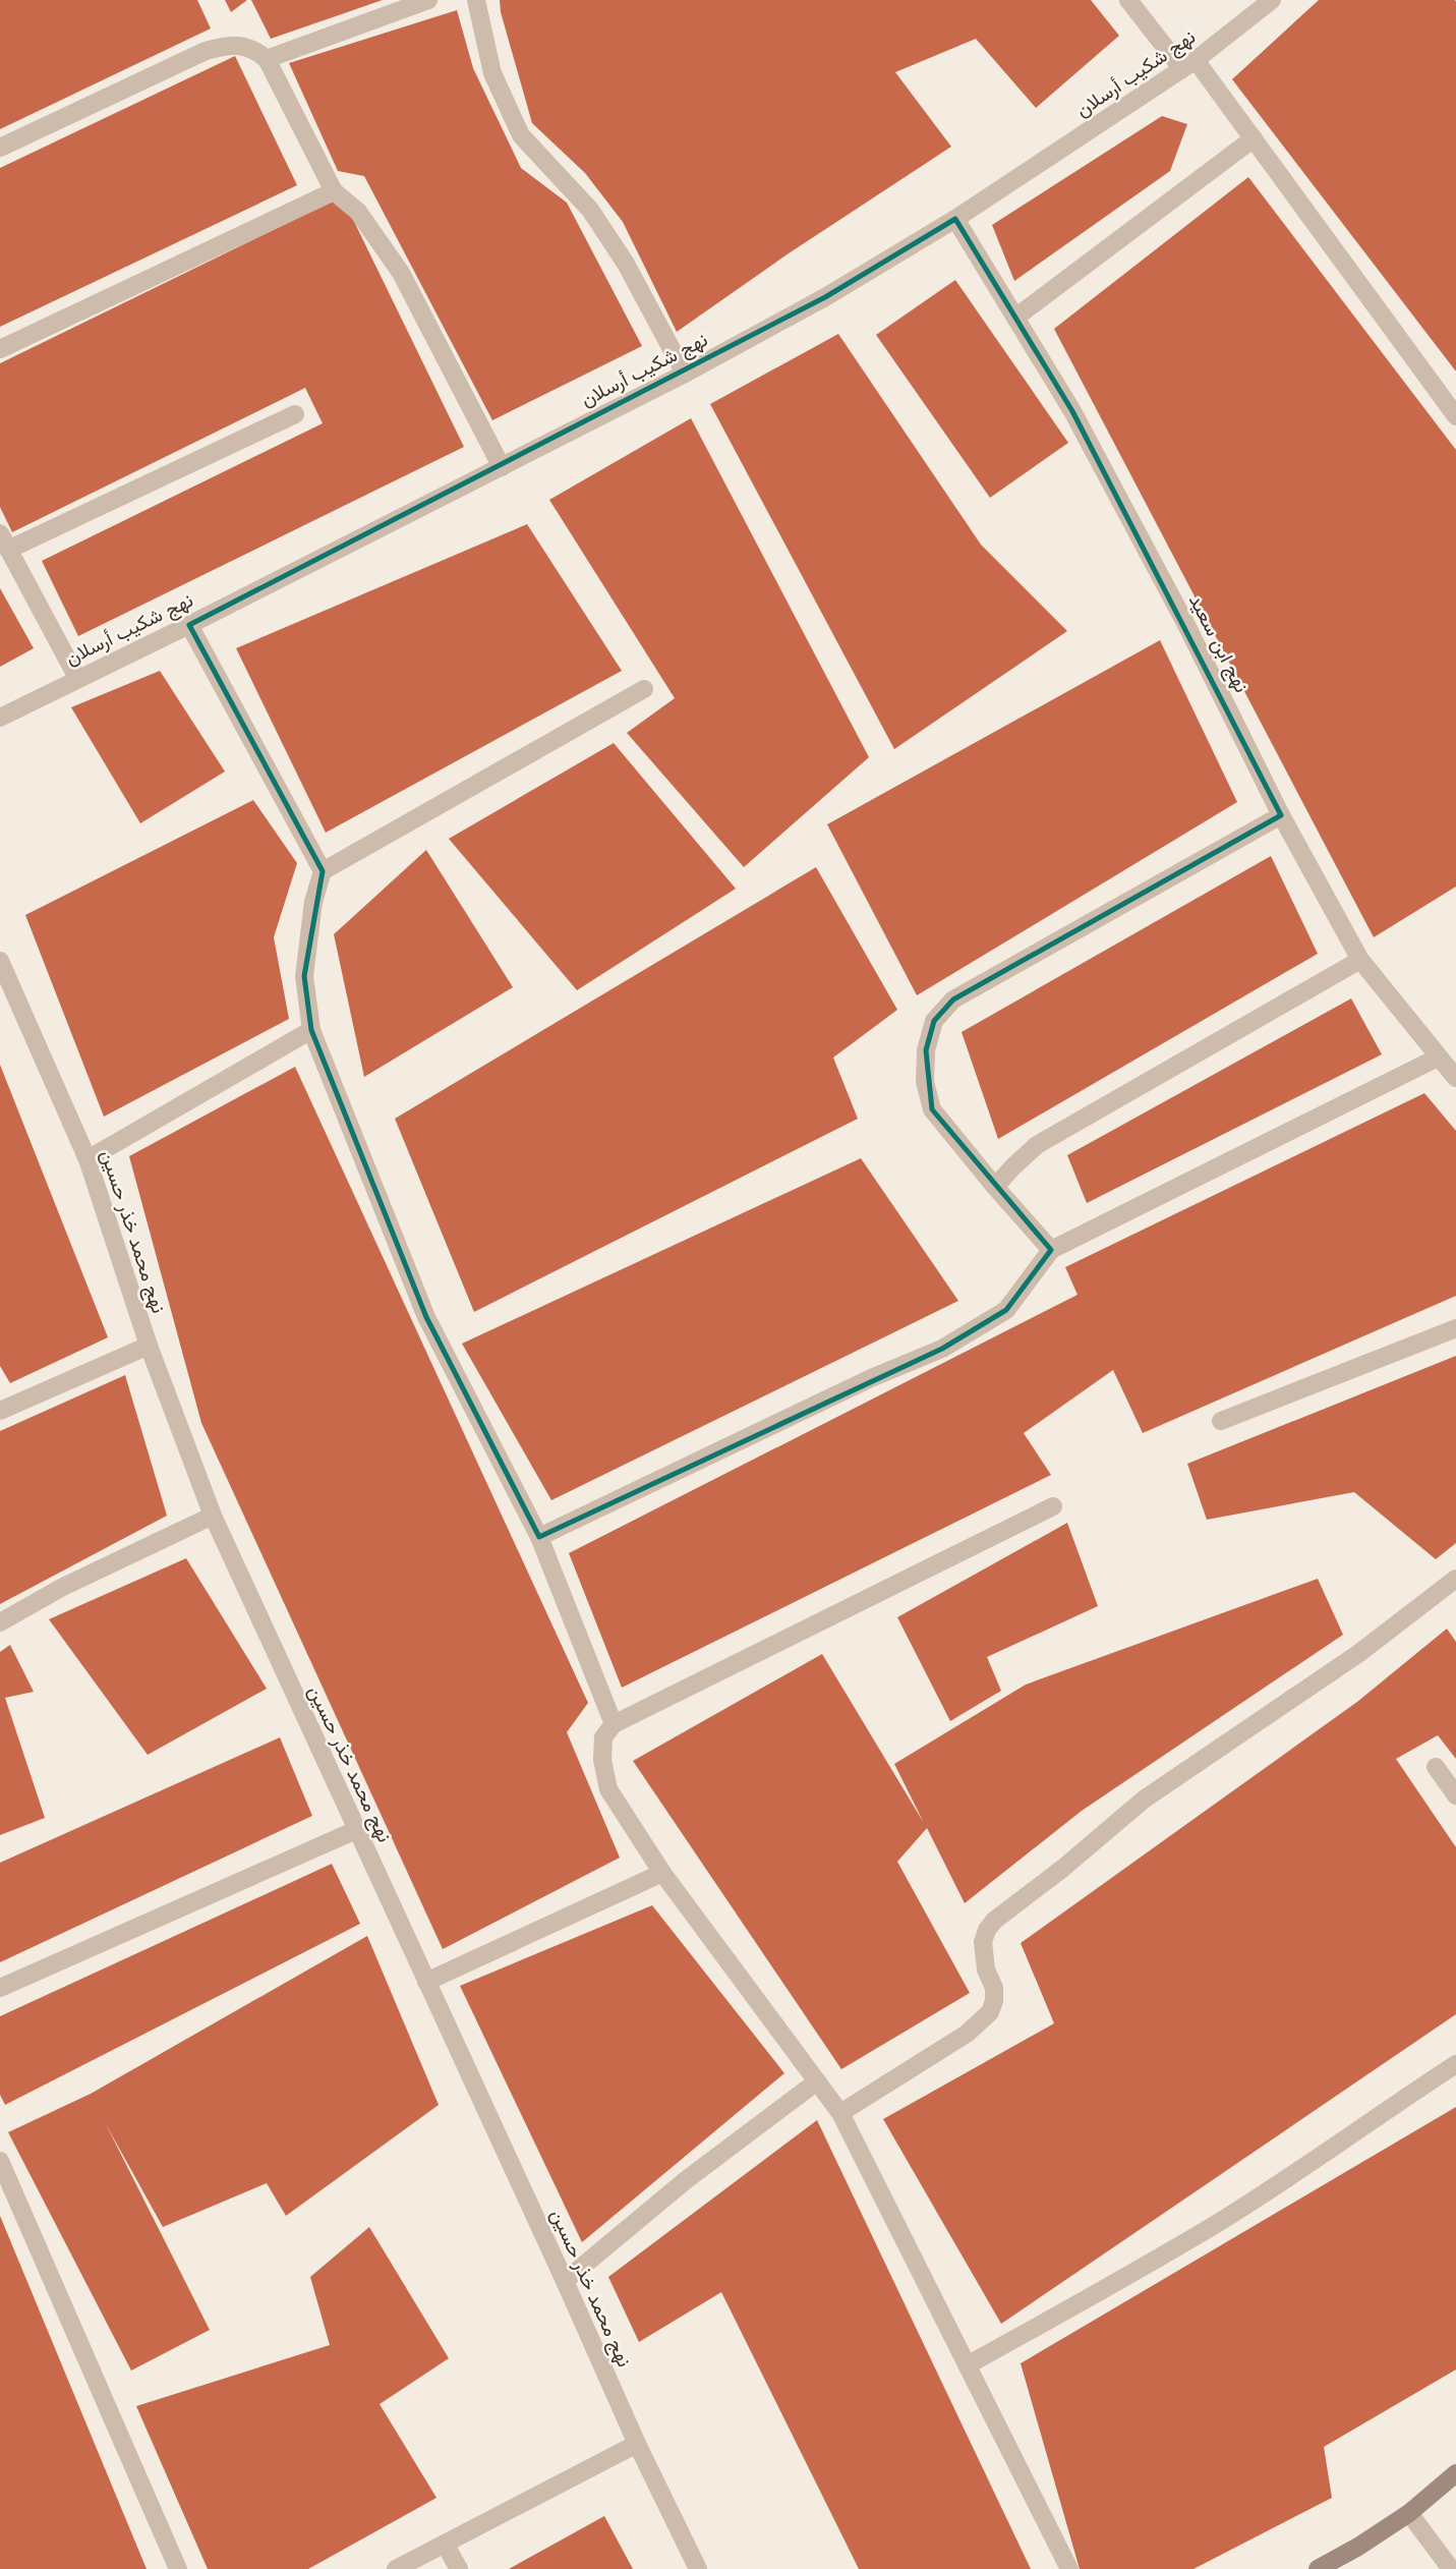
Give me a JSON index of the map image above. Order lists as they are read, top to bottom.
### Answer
{
  "streets": {
    "street": ["نهج شكيب أرسلان", "نهج ابن سعيد", "نهج محمد خذر حسين"]
  },
  "crossings": [
    ["نهج شكيب أرسلان", "نهج ابن سعيد"]
  ]
}
